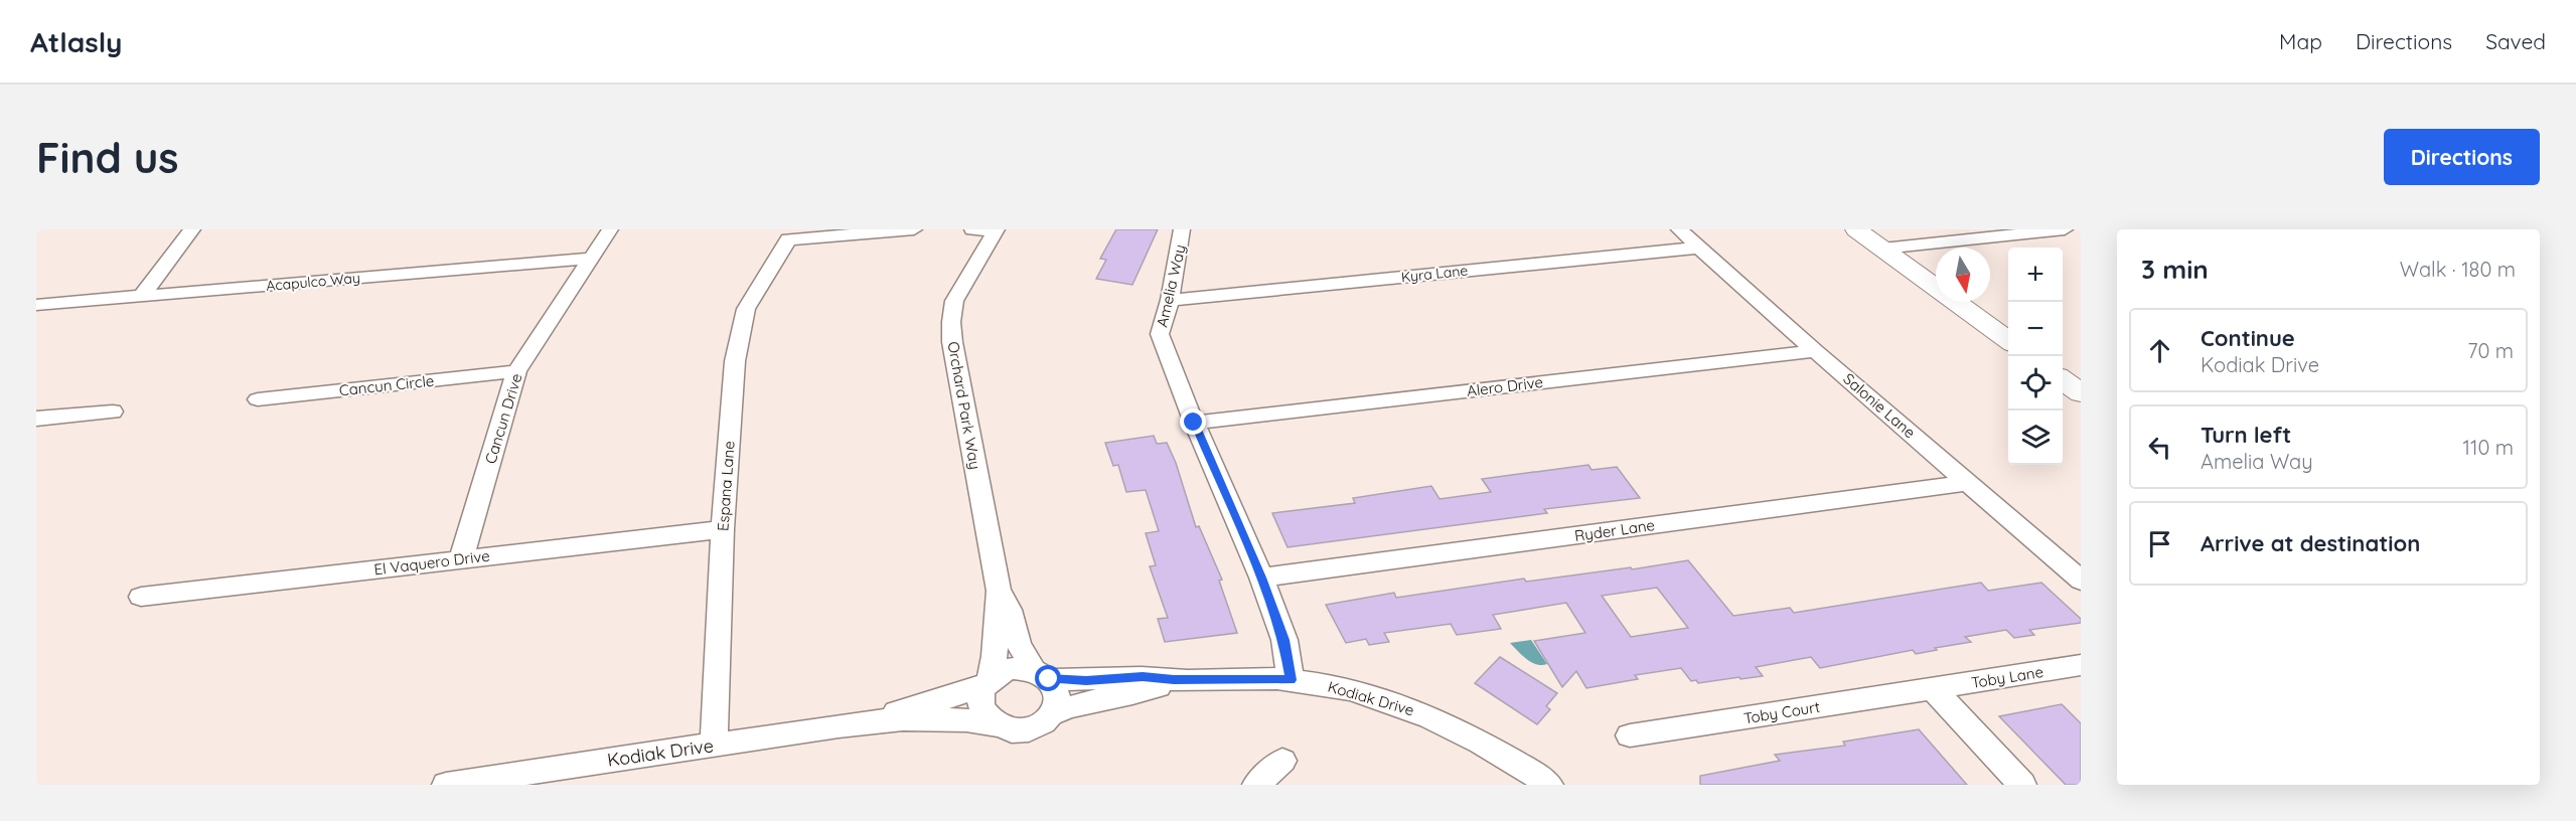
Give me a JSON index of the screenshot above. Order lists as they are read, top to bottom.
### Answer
{
  "streets": {
    "street": [
      "Kyra Lane",
      "Acapulco Way",
      "Amelia Way",
      "Cancun Circle",
      "Alero Drive",
      "Orchard Park Way",
      "Salonie Lane",
      "Cancun Drive",
      "Espana Lane",
      "Ryder Lane",
      "El Vaquero Drive",
      "Toby Lane",
      "Kodiak Drive",
      "Toby Court"
    ]
  },
  "crossings": [
    ["Kyra Lane", "Amelia Way"],
    ["Kyra Lane", "Salonie Lane"],
    ["Acapulco Way", "Cancun Drive"],
    ["Amelia Way", "Alero Drive"],
    ["Amelia Way", "Ryder Lane"],
    ["Amelia Way", "Kodiak Drive"],
    ["Cancun Circle", "Cancun Drive"],
    ["Alero Drive", "Salonie Lane"],
    ["Orchard Park Way", "Kodiak Drive"],
    ["Salonie Lane", "Ryder Lane"],
    ["Cancun Drive", "El Vaquero Drive"],
    ["Espana Lane", "El Vaquero Drive"],
    ["Espana Lane", "Kodiak Drive"],
    ["Toby Lane", "Toby Court"]
  ],
  "north": "bottom",
  "page": {
    "header": "Atlasly",
    "nav": ["Map", "Directions", "Saved"],
    "buttons": "Directions",
    "title": "Find us",
    "heading": ["3 min", "Walk · 180 m"],
    "map_buttons": ["+", "−"],
    "list": [
      ["Continue", "Kodiak Drive", "70 m"],
      ["Turn left", "Amelia Way", "110 m"],
      "Arrive at destination"
    ]
  }
}
